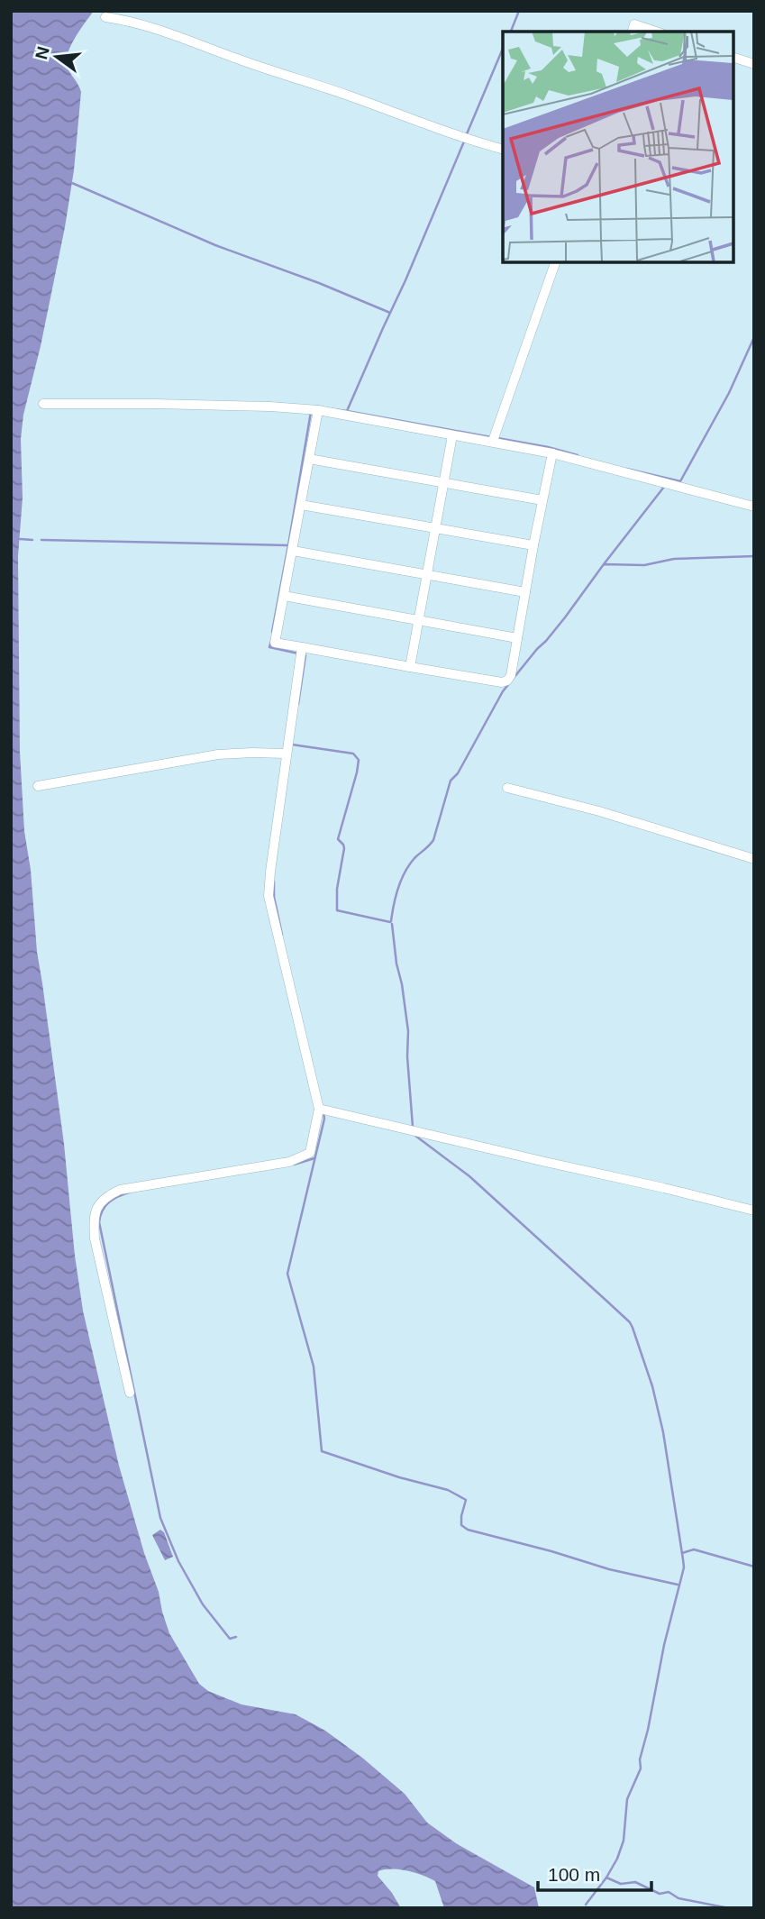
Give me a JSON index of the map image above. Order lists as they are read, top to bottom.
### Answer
{
  "scale_bar": "100 m",
  "north": "left"
}
